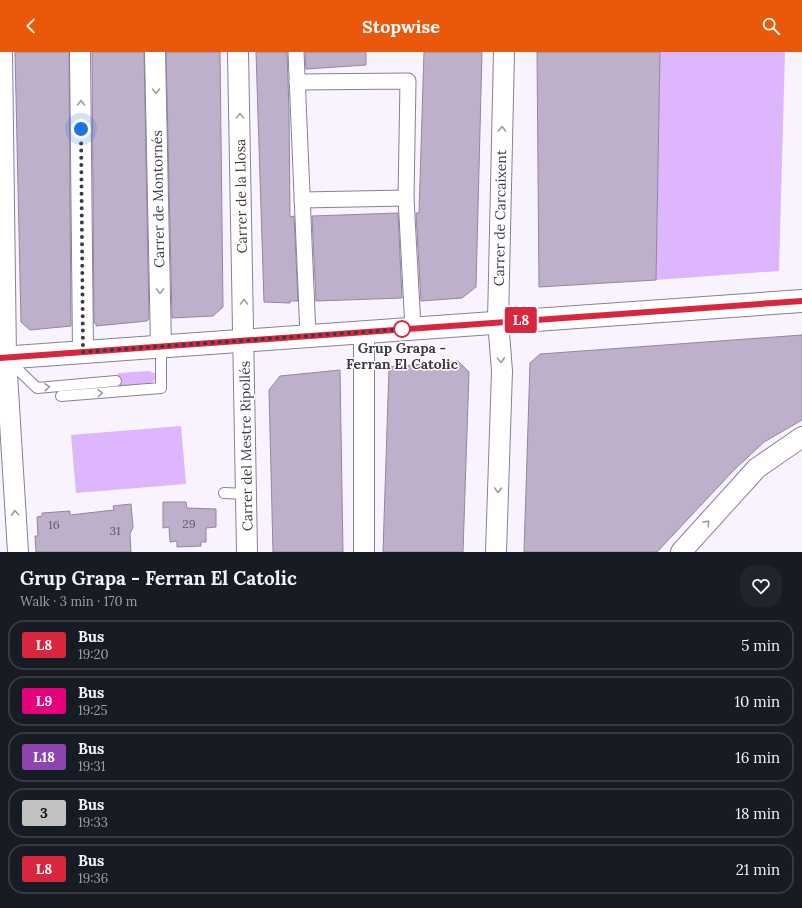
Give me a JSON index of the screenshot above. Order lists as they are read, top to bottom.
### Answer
{
  "streets": {
    "street": [
      "Carrer de la Llosa",
      "Carrer de Montornés",
      "Carrer de Carcaixent",
      "Carrer del Mestre Ripollés"
    ]
  },
  "crossings": [
    ["Carrer de la Llosa", "Carrer del Mestre Ripollés"]
  ],
  "places": ["Grup Grapa - Ferran El Catolic"],
  "lines": ["bus line L8"],
  "house_numbers": ["29", "16", "31"],
  "page": {
    "header": "Stopwise",
    "on_map": "L8",
    "heading": ["Grup Grapa - Ferran El Catolic", "Walk · 3 min · 170 m"],
    "list": [
      {
        "mark": "L8",
        "name": "Bus",
        "note": "19:20",
        "value": "5 min"
      },
      {
        "mark": "L9",
        "name": "Bus",
        "note": "19:25",
        "value": "10 min"
      },
      {
        "mark": "L18",
        "name": "Bus",
        "note": "19:31",
        "value": "16 min"
      },
      {
        "mark": "3",
        "name": "Bus",
        "note": "19:33",
        "value": "18 min"
      },
      {
        "mark": "L8",
        "name": "Bus",
        "note": "19:36",
        "value": "21 min"
      }
    ]
  }
}
